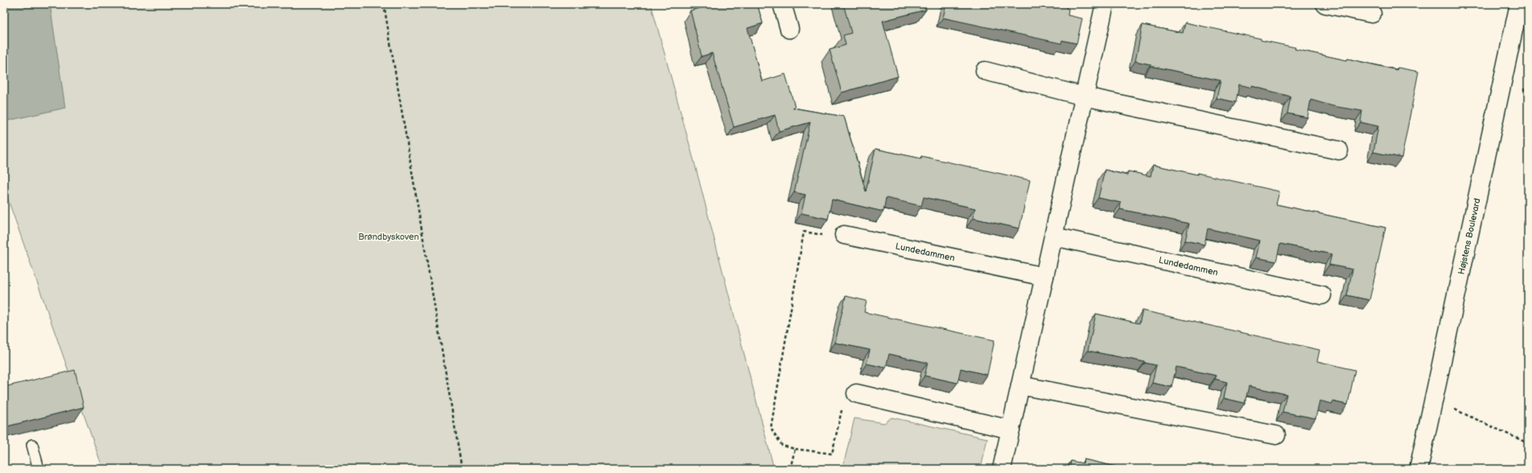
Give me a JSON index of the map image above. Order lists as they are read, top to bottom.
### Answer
{
  "streets": {
    "street": ["Højstens Boulevard", "Lundedammen"]
  },
  "parks": ["Brøndbyskoven"]
}
